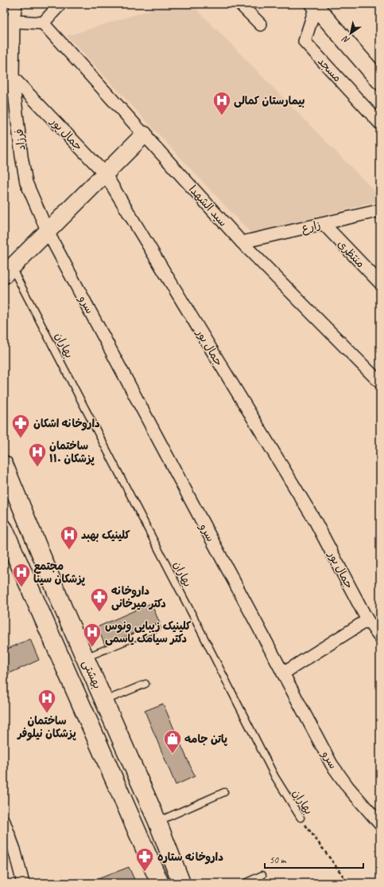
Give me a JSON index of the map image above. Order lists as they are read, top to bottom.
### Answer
{
  "streets": {
    "main road": ["بهشتى"],
    "street": [
      "مسجد",
      "جمال پور",
      "فرزاد",
      "سید الشهدا",
      "زارع",
      "منتظری",
      "سرو"
    ],
    "lane": ["بهاران"]
  },
  "crossings": [
    ["جمال پور", "فرزاد"],
    ["فرزاد", "سرو"],
    ["سید الشهدا", "زارع"],
    ["زارع", "منتظری"]
  ],
  "places": {
    "hospital": [
      "بیمارستان کمالی",
      "ساختمان پزشکان ۱۱۰",
      "کلینیک بهبد",
      "مجتمع پزشکان سینا",
      "کلینیک زیبایی ونوس دکتر سیامک یاسمی",
      "ساختمان پزشکان نیلوفر"
    ],
    "pharmacy": ["داروخانه اشکان", "داروخانه دکتر میرخانی", "داروخانه ستاره"],
    "shop": ["پاتن جامه"]
  },
  "scale_bar": "50 m",
  "north": "bottom left"
}
